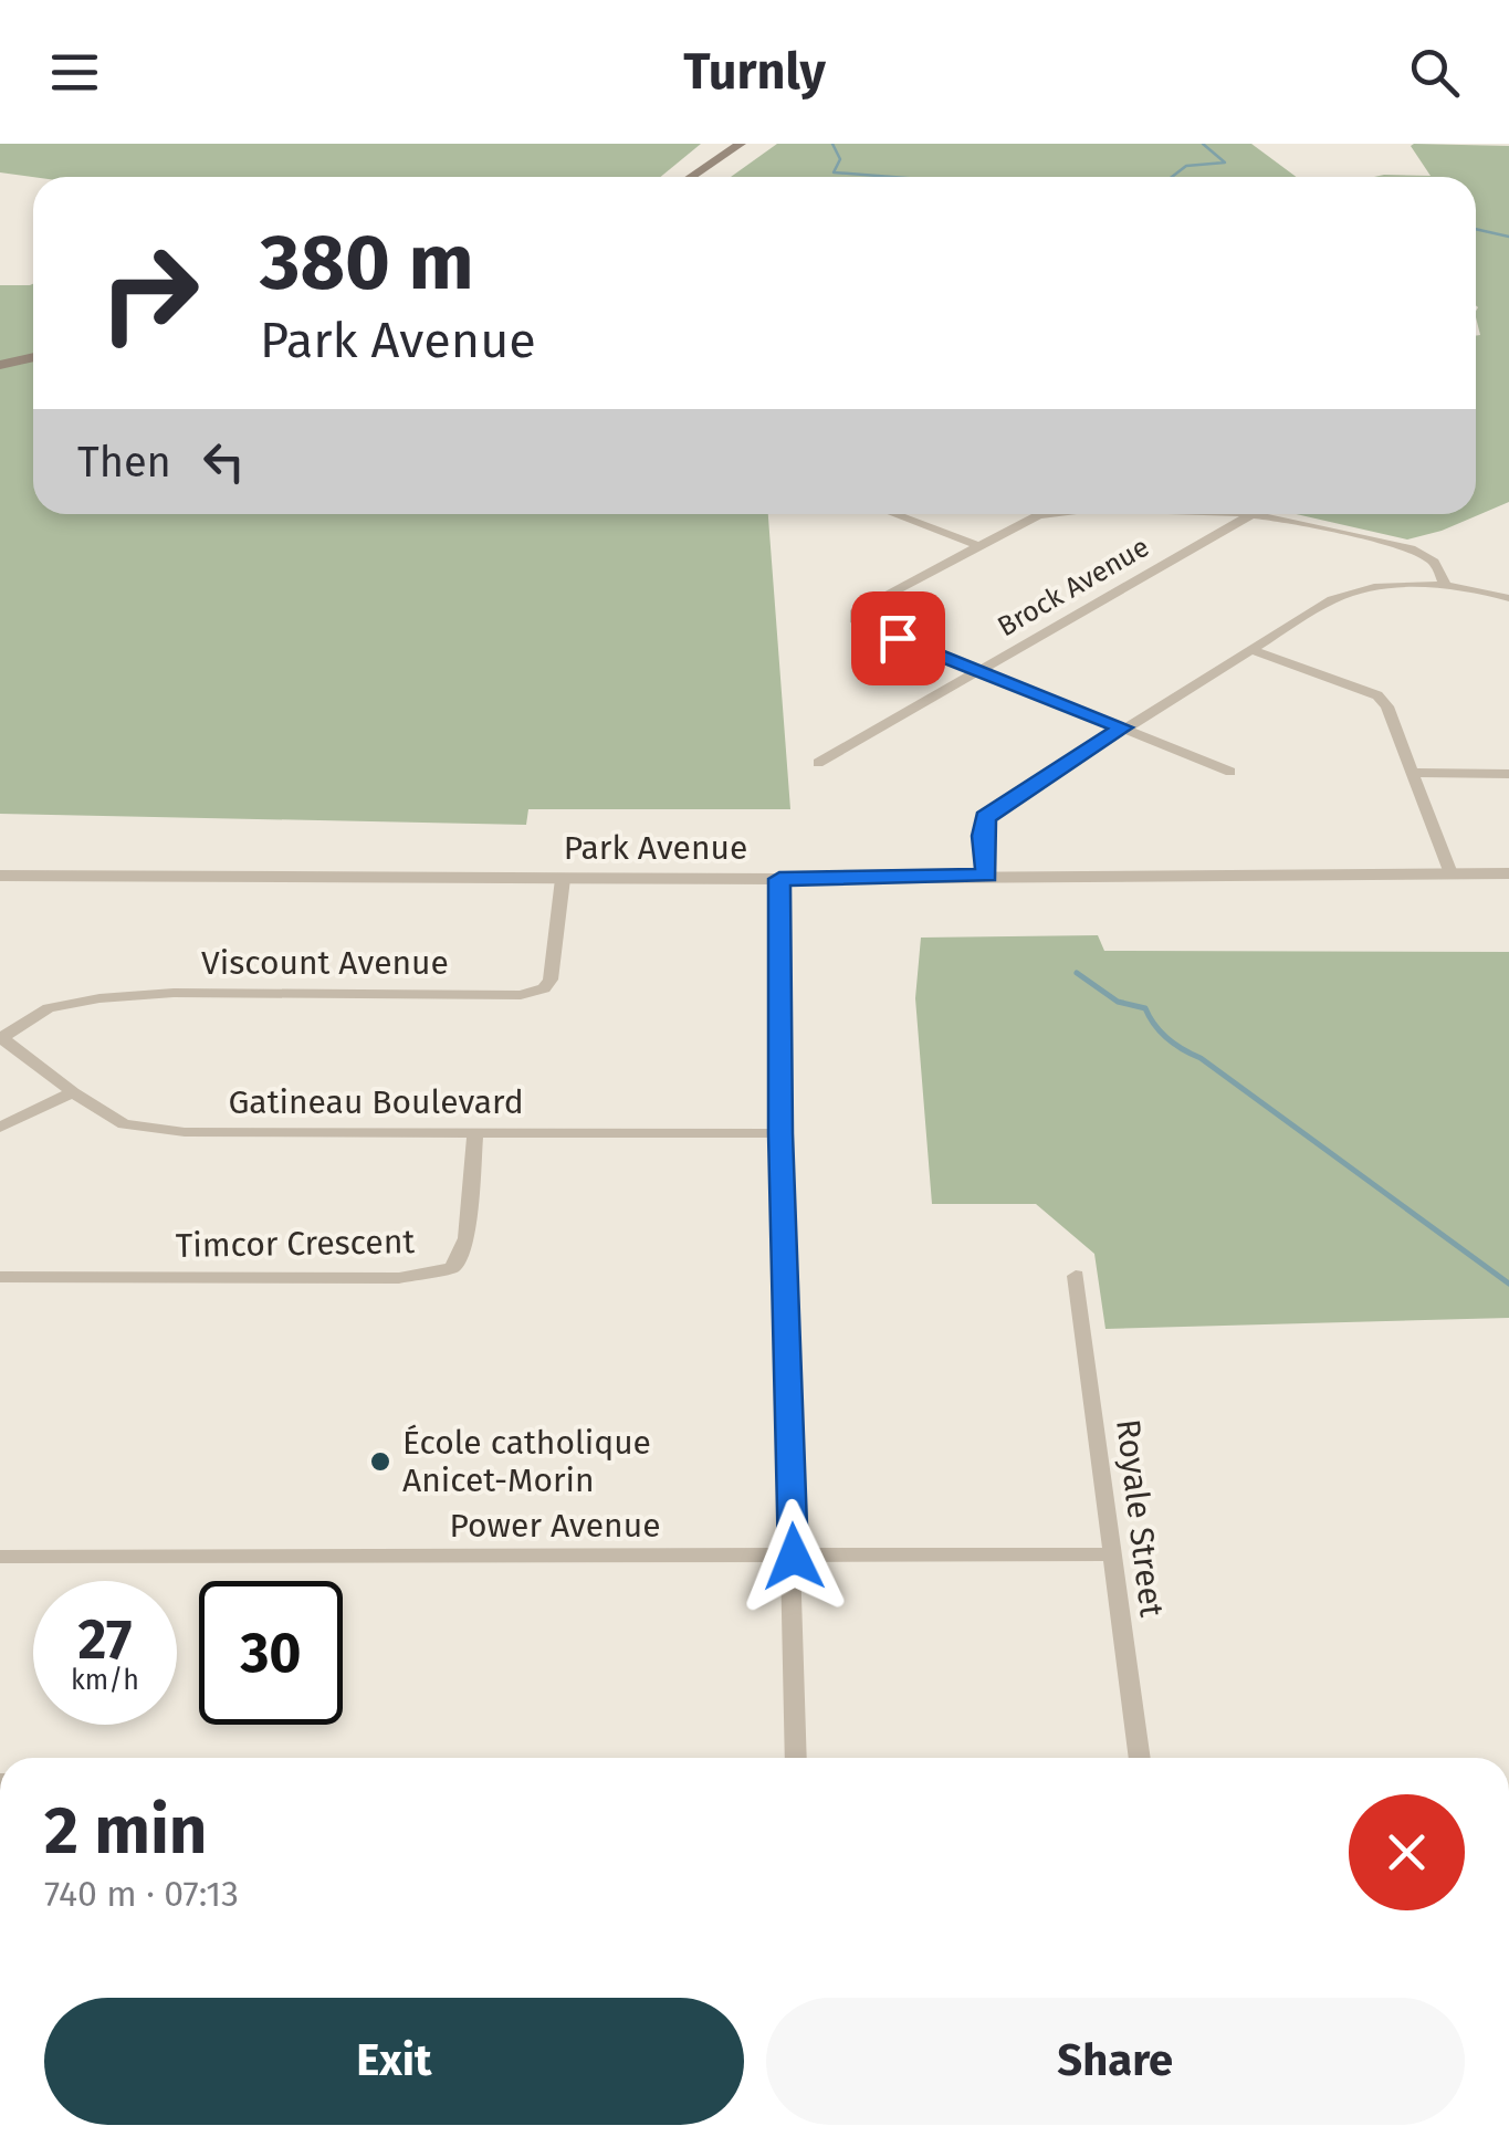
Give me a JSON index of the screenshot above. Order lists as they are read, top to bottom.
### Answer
{
  "streets": {
    "street": [
      "Brock Avenue",
      "Park Avenue",
      "Viscount Avenue",
      "Gatineau Boulevard",
      "Timcor Crescent",
      "Royale Street",
      "Power Avenue"
    ]
  },
  "crossings": [
    ["Park Avenue", "Viscount Avenue"],
    ["Viscount Avenue", "Gatineau Boulevard"],
    ["Gatineau Boulevard", "Timcor Crescent"],
    ["Royale Street", "Power Avenue"]
  ],
  "places": ["École catholique Anicet-Morin"],
  "page": {
    "header": "Turnly",
    "turn": ["380 m", "Park Avenue"],
    "then": "Then",
    "speed": "27 km/h",
    "limit": "30",
    "heading": ["2 min", "740 m · 07:13"],
    "buttons": ["Exit", "Share"]
  }
}
